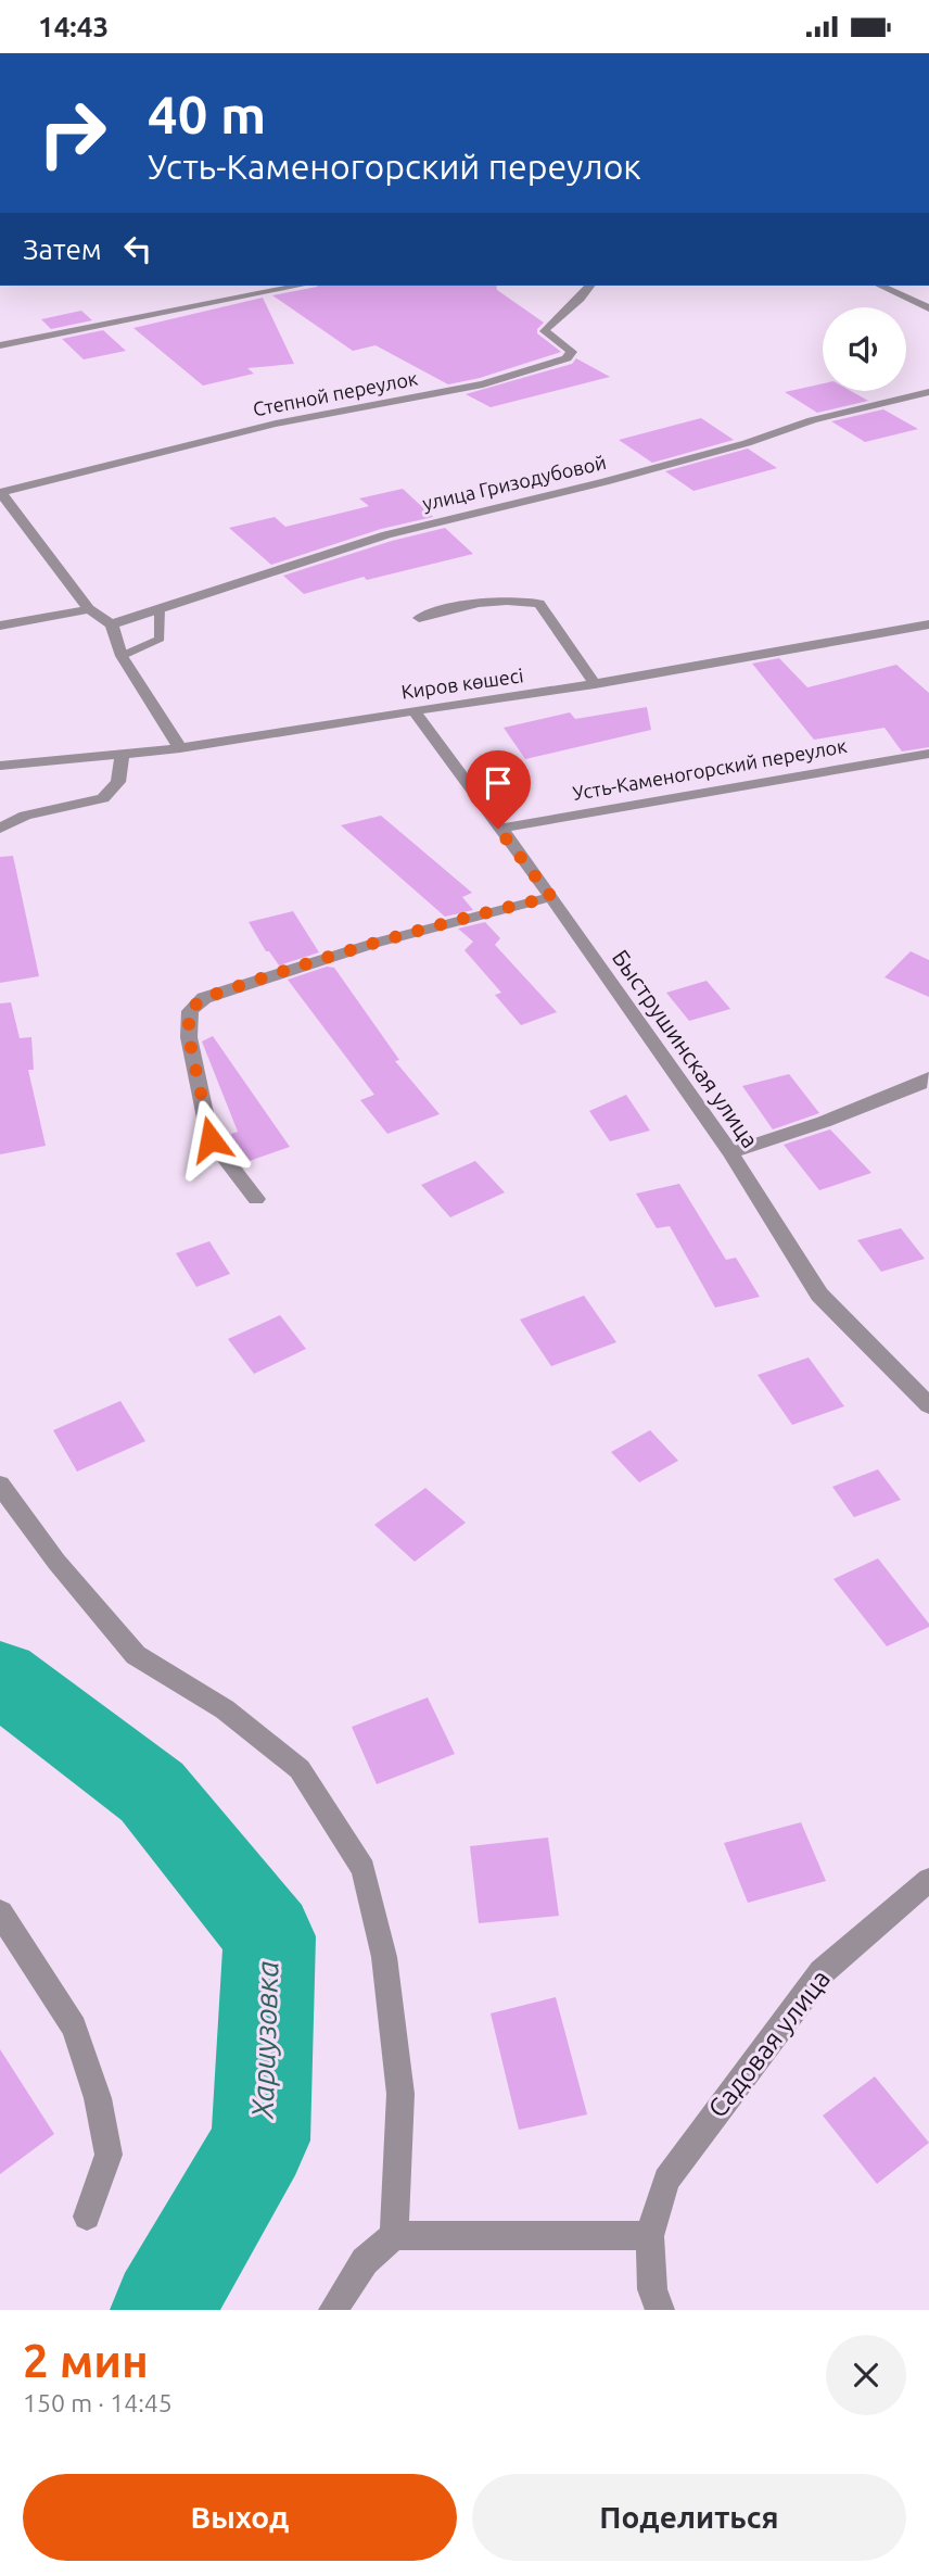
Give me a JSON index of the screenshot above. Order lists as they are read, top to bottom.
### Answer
{
  "streets": {
    "street": [
      "Степной переулок",
      "улица Гризодубовой",
      "Киров көшесі",
      "Усть-Каменогорский переулок",
      "Быструшинская улица",
      "Садовая улица"
    ]
  },
  "crossings": [
    ["Киров көшесі", "Быструшинская улица"],
    ["Усть-Каменогорский переулок", "Быструшинская улица"]
  ],
  "water": ["Хариузовка"],
  "page": {
    "status": "14:43",
    "turn": ["40 m", "Усть-Каменогорский переулок"],
    "then": "Затем",
    "heading": ["2 мин", "150 m · 14:45"],
    "buttons": ["Выход", "Поделиться"]
  }
}
